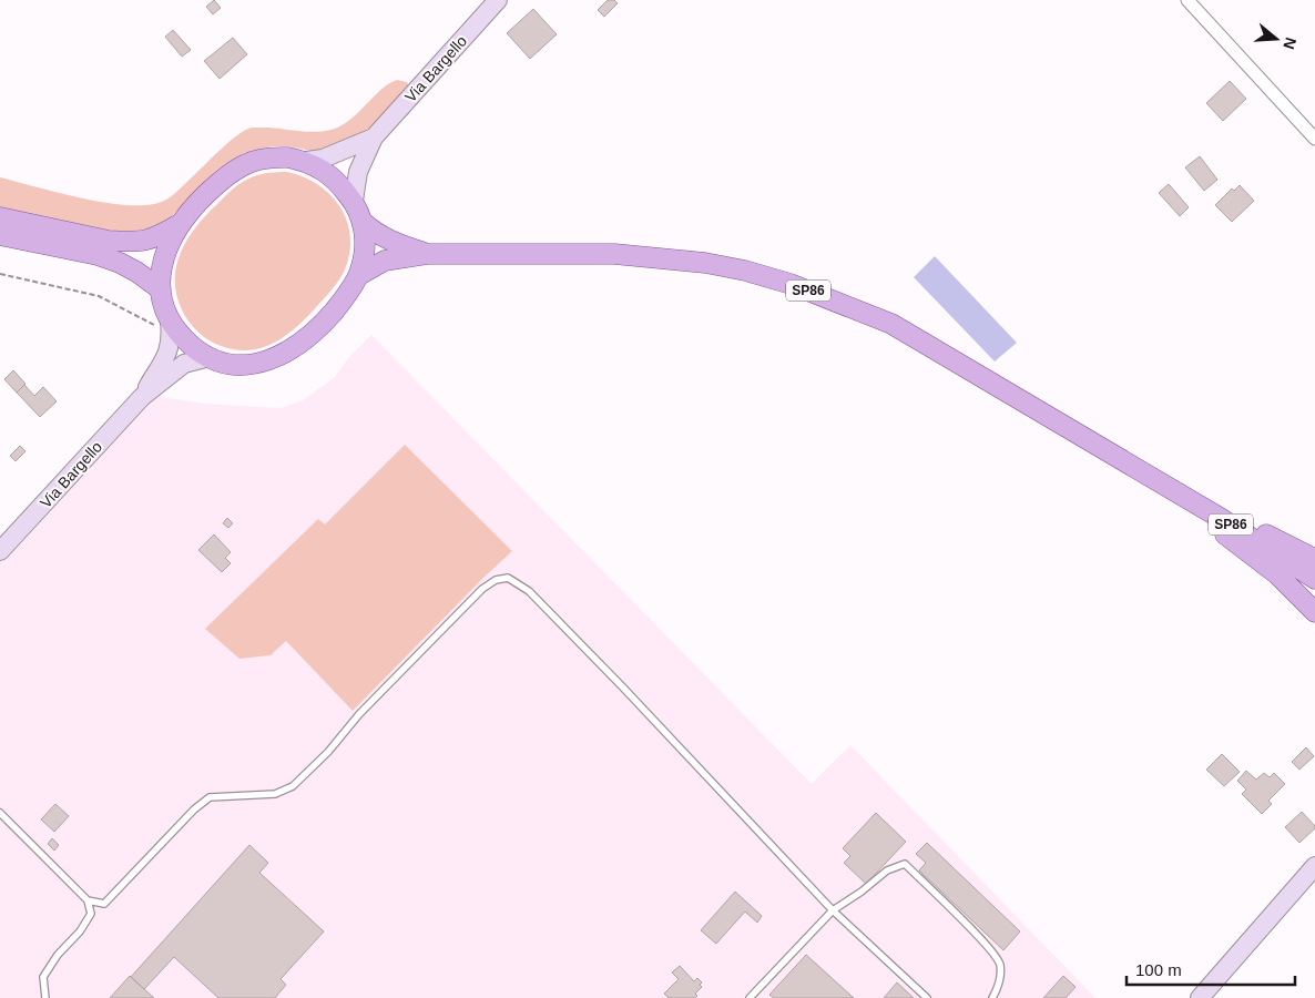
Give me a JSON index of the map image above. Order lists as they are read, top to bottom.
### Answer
{
  "streets": {
    "main road": ["SP86"],
    "street": ["Via Bargello"]
  },
  "scale_bar": "100 m",
  "north": "right"
}
